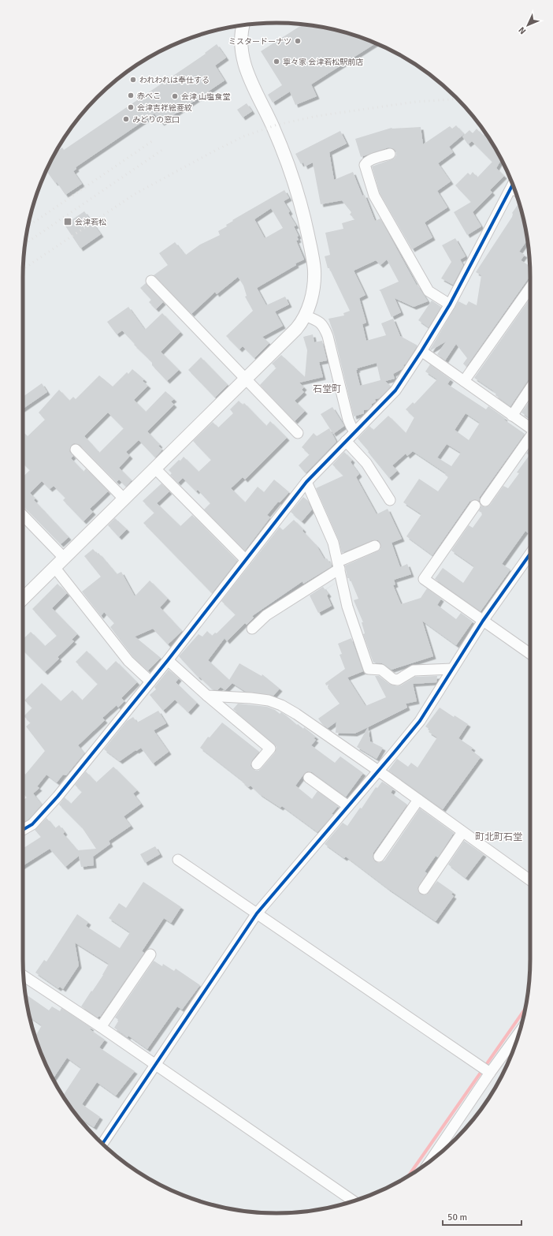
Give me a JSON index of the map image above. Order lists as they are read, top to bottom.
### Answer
{
  "districts": ["石堂町", "町北町石堂"],
  "places": {
    "other": [
      "ミスタードーナツ",
      "寧々家 会津若松駅前店",
      "われわれは奉仕する",
      "赤べこ",
      "会津 山塩食堂",
      "会津吉祥絵菱紋",
      "みどりの窓口"
    ],
    "transit": ["会津若松"]
  },
  "scale_bar": "50 m",
  "north": "bottom left"
}
